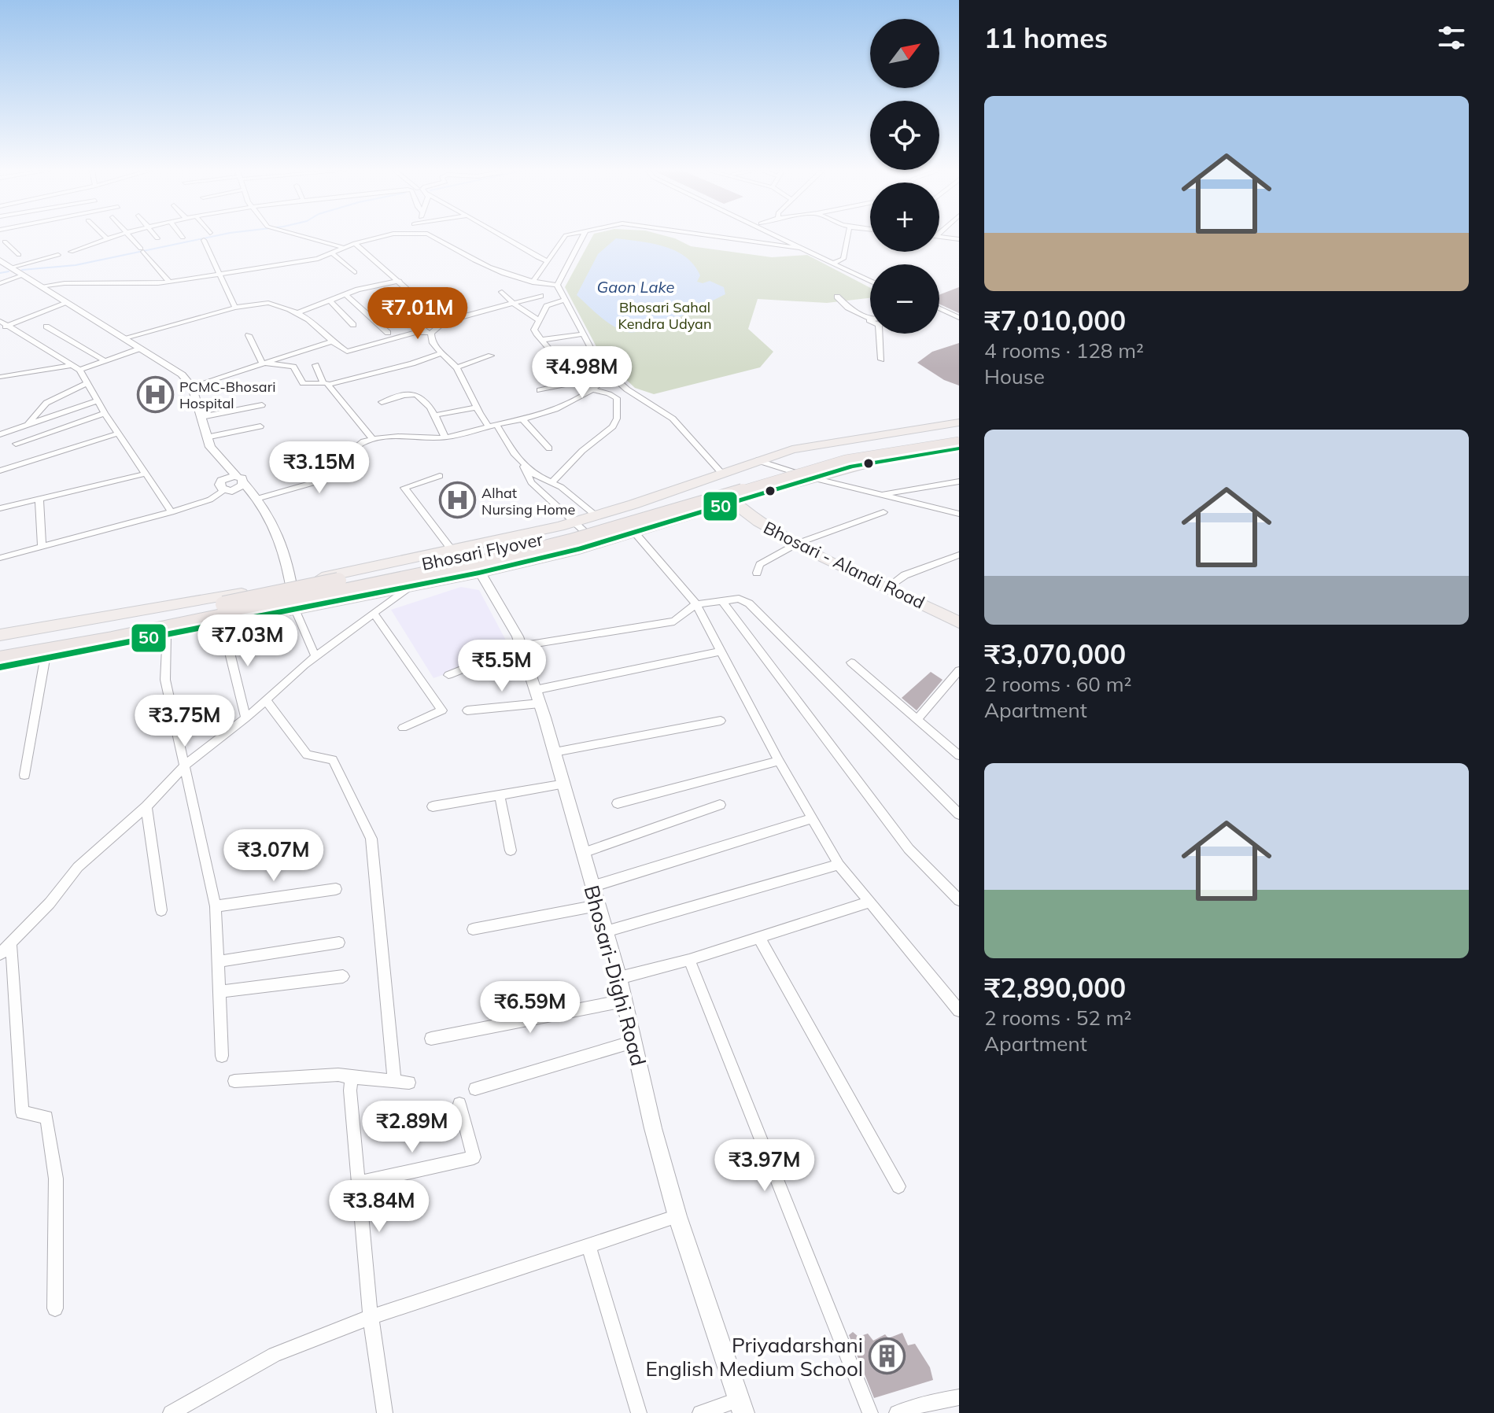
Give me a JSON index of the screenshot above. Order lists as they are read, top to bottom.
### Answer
{
  "streets": {
    "highway": ["Bhosari Flyover"],
    "main road": ["Bhosari - Alandi Road"],
    "street": ["Bhosari-Dighi Road"]
  },
  "water": ["Gaon Lake"],
  "parks": ["Bhosari Sahal Kendra Udyan"],
  "places": {
    "hospital": ["PCMC-Bhosari Hospital", "Alhat Nursing Home"],
    "building": ["Priyadarshani English Medium School"]
  },
  "lines": ["transit line 50"],
  "north": "top right",
  "page": {
    "heading": "11 homes",
    "map_buttons": ["+", "−"],
    "list": [
      {
        "name": "₹7,010,000",
        "note": "4 rooms · 128 m² · House"
      },
      {
        "name": "₹3,070,000",
        "note": "2 rooms · 60 m² · Apartment"
      },
      {
        "name": "₹2,890,000",
        "note": "2 rooms · 52 m² · Apartment"
      }
    ],
    "price": [
      "₹7.01M",
      "₹4.98M",
      "₹3.15M",
      "₹7.03M",
      "₹5.5M",
      "₹3.75M",
      "₹3.07M",
      "₹6.59M",
      "₹2.89M",
      "₹3.97M",
      "₹3.84M"
    ]
  }
}
